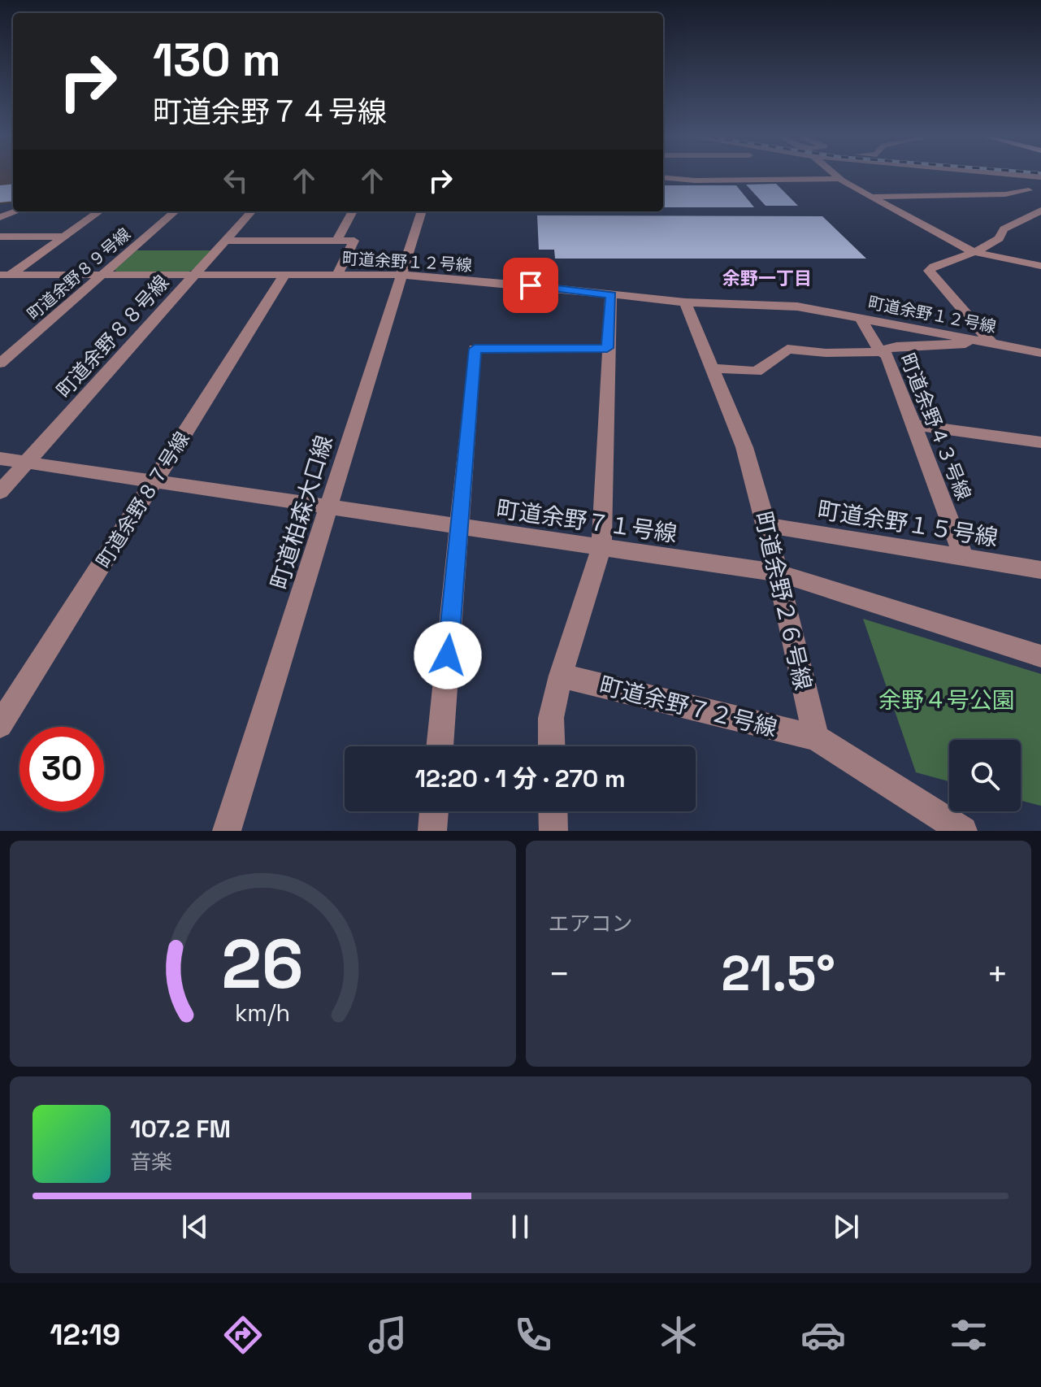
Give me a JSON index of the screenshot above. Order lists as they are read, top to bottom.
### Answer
{
  "streets": {
    "street": [
      "町道余野１２号線",
      "町道余野８９号線",
      "町道余野８８号線",
      "町道余野４３号線",
      "町道余野８７号線",
      "町道柏森大口線",
      "町道余野７１号線",
      "町道余野１５号線",
      "町道余野２６号線",
      "町道余野７２号線"
    ]
  },
  "crossings": [
    ["町道余野１２号線", "町道余野８９号線"],
    ["町道余野１２号線", "町道余野８８号線"],
    ["町道余野１２号線", "町道余野４３号線"],
    ["町道余野１２号線", "町道余野８７号線"],
    ["町道余野１２号線", "町道柏森大口線"],
    ["町道余野１２号線", "町道余野２６号線"],
    ["町道余野８８号線", "町道余野７１号線"],
    ["町道余野４３号線", "町道余野１５号線"],
    ["町道余野８７号線", "町道余野７１号線"],
    ["町道柏森大口線", "町道余野７１号線"],
    ["町道余野７１号線", "町道余野２６号線"],
    ["町道余野１５号線", "町道余野２６号線"],
    ["町道余野２６号線", "町道余野７２号線"]
  ],
  "districts": ["余野一丁目"],
  "parks": ["余野４号公園"],
  "page": {
    "turn": ["130 m", "町道余野７４号線"],
    "limit": "30",
    "trip": "12:20 · 1 分 · 270 m",
    "tile": "エアコン",
    "heat": ["−", "21.5°", "+"],
    "song": ["107.2 FM", "音楽"],
    "tabs": "12:19",
    "gauge": ["26", "km/h"]
  }
}
